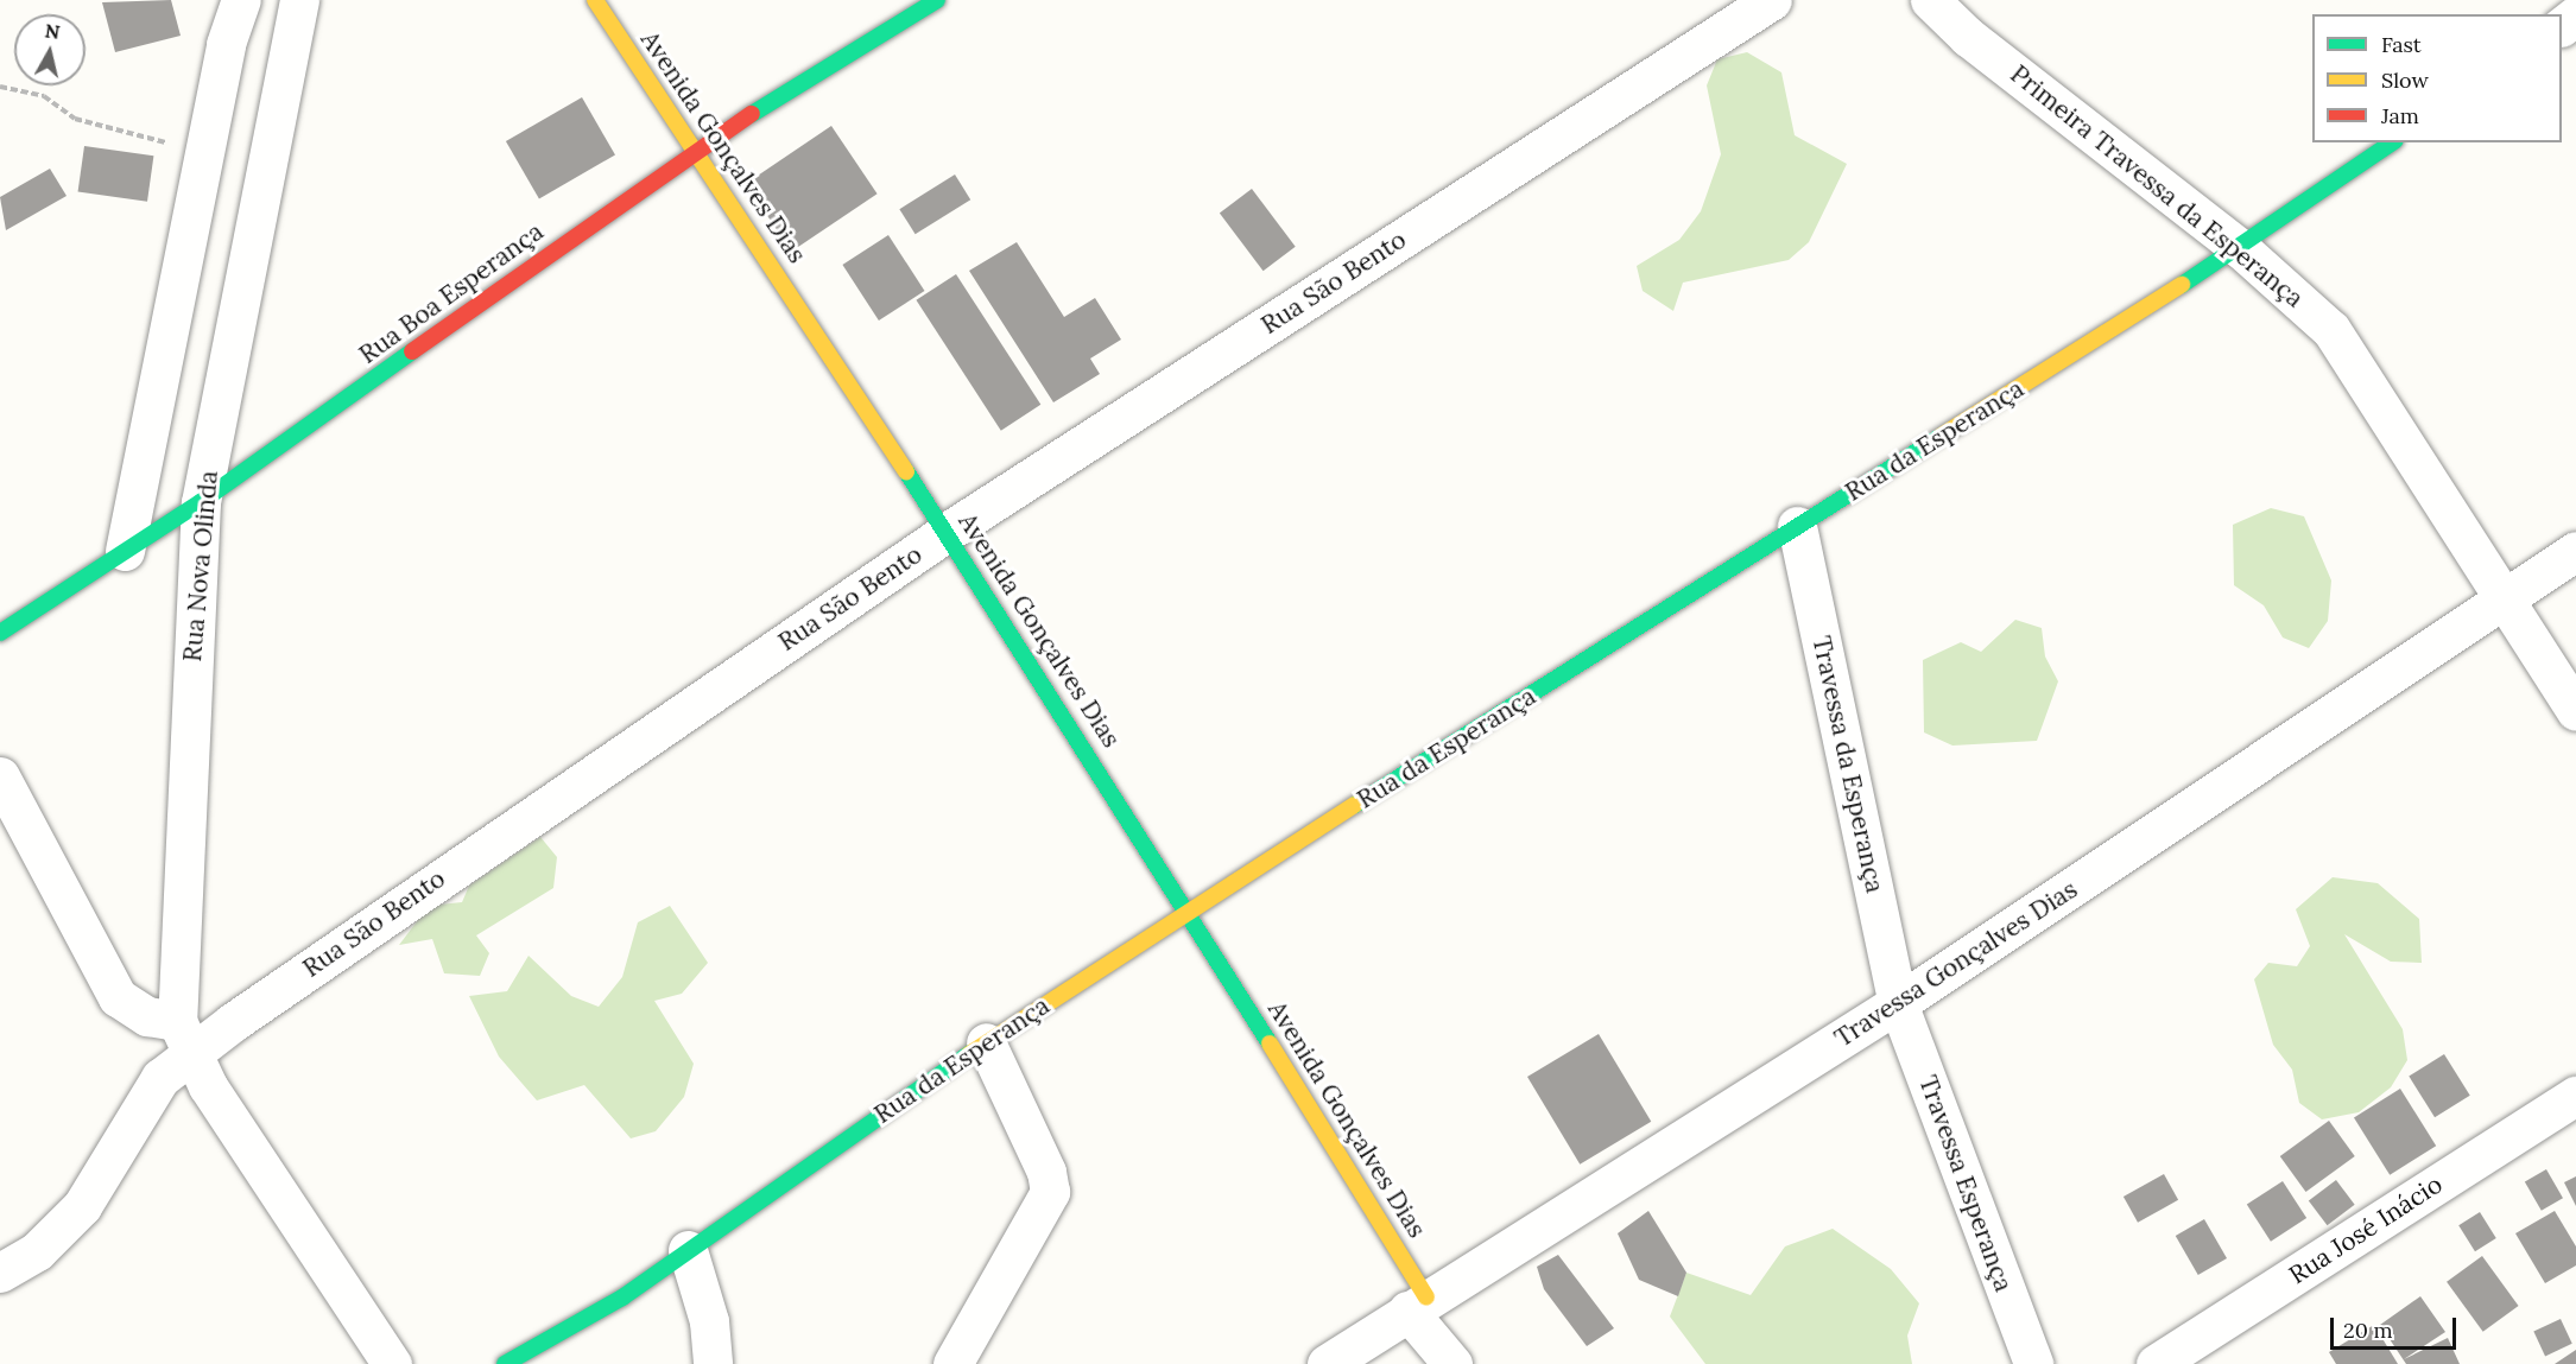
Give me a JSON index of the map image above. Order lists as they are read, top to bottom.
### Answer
{
  "streets": {
    "street": [
      "Avenida Gonçalves Dias",
      "Primeira Travessa da Esperança",
      "Rua São Bento",
      "Rua Boa Esperança",
      "Rua da Esperança",
      "Rua Nova Olinda",
      "Travessa da Esperança",
      "Travessa Gonçalves Dias",
      "Travessa Esperança",
      "Rua José Inácio"
    ]
  },
  "crossings": [
    ["Avenida Gonçalves Dias", "Rua São Bento"],
    ["Avenida Gonçalves Dias", "Rua Boa Esperança"],
    ["Avenida Gonçalves Dias", "Rua da Esperança"],
    ["Avenida Gonçalves Dias", "Travessa Gonçalves Dias"],
    ["Primeira Travessa da Esperança", "Rua da Esperança"],
    ["Primeira Travessa da Esperança", "Travessa Gonçalves Dias"],
    ["Rua São Bento", "Rua Nova Olinda"],
    ["Rua Boa Esperança", "Rua Nova Olinda"],
    ["Rua da Esperança", "Travessa da Esperança"],
    ["Travessa da Esperança", "Travessa Gonçalves Dias"],
    ["Travessa da Esperança", "Travessa Esperança"],
    ["Travessa Gonçalves Dias", "Travessa Esperança"]
  ],
  "legend": ["Fast", "Slow", "Jam"],
  "scale_bar": "20 m",
  "north": "top"
}
